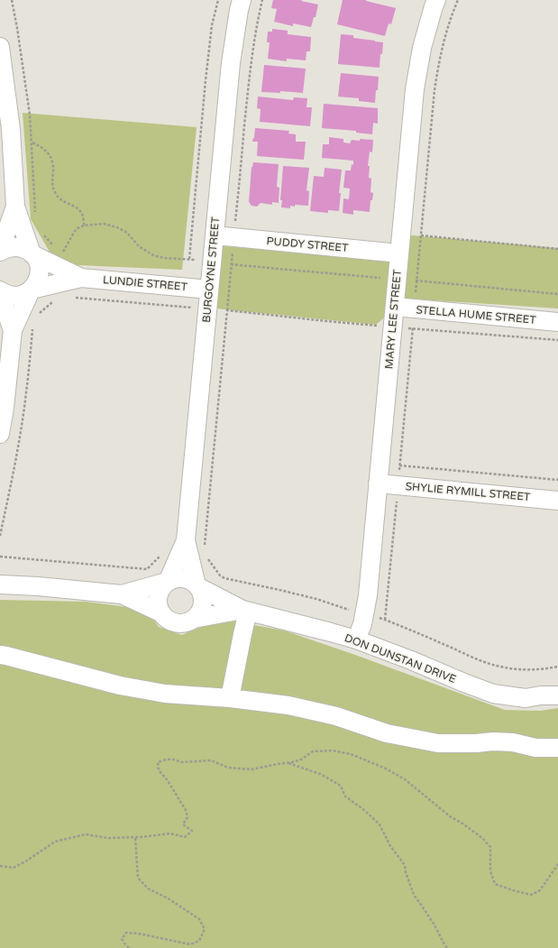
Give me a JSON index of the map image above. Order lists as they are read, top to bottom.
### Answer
{
  "streets": {
    "street": [
      "PUDDY STREET",
      "BURGOYNE STREET",
      "LUNDIE STREET",
      "STELLA HUME STREET",
      "MARY LEE STREET",
      "SHYLIE RYMILL STREET",
      "DON DUNSTAN DRIVE"
    ]
  },
  "crossings": [
    ["PUDDY STREET", "BURGOYNE STREET"],
    ["PUDDY STREET", "MARY LEE STREET"],
    ["BURGOYNE STREET", "LUNDIE STREET"],
    ["BURGOYNE STREET", "DON DUNSTAN DRIVE"],
    ["STELLA HUME STREET", "MARY LEE STREET"],
    ["MARY LEE STREET", "SHYLIE RYMILL STREET"],
    ["MARY LEE STREET", "DON DUNSTAN DRIVE"]
  ]
}
